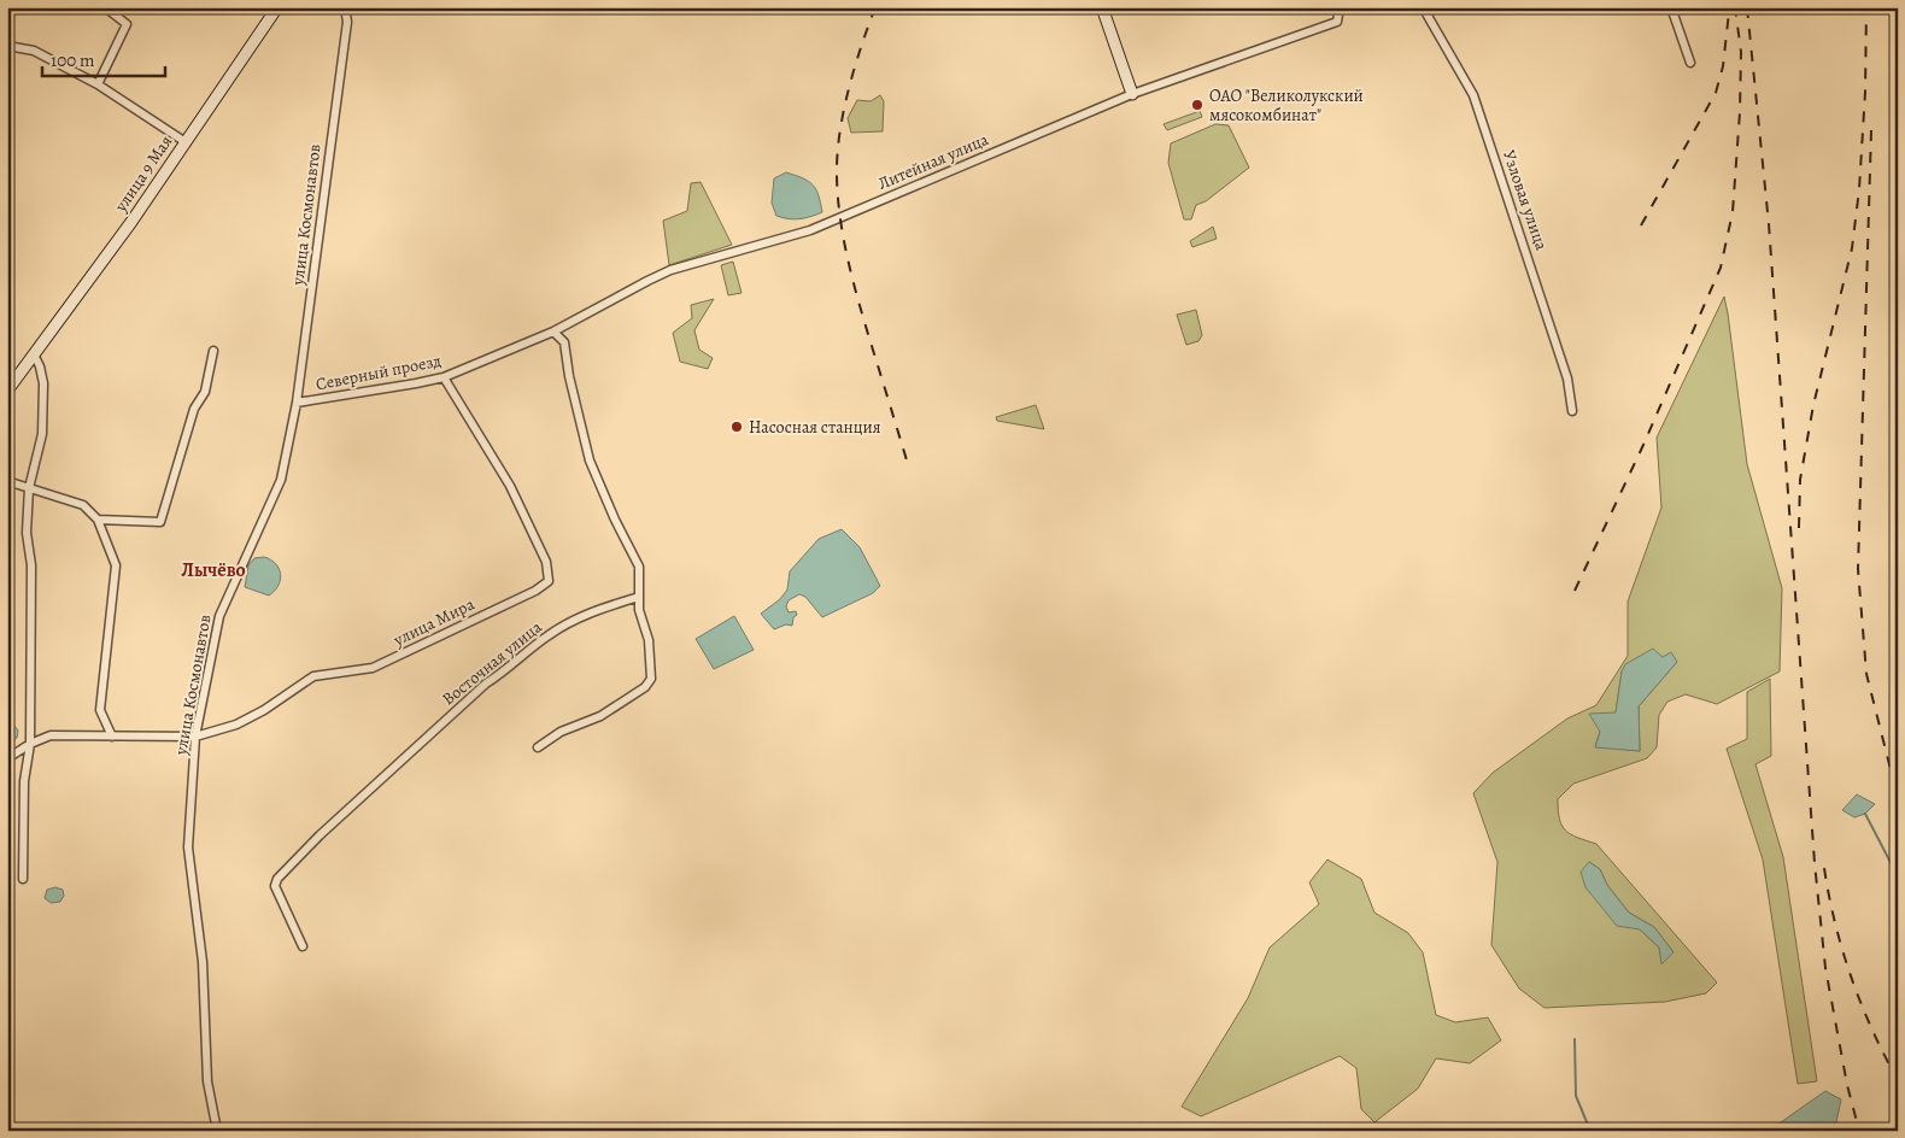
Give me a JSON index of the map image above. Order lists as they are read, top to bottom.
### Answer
{
  "streets": {
    "main road": ["улица 9 Мая"],
    "street": [
      "Литейная улица",
      "Узловая улица",
      "улица Космонавтов",
      "Северный проезд",
      "улица Мира",
      "Восточная улица"
    ]
  },
  "crossings": [
    ["Литейная улица", "Северный проезд"],
    ["улица Космонавтов", "Северный проезд"],
    ["улица Космонавтов", "улица Мира"],
    ["Северный проезд", "улица Мира"]
  ],
  "districts": ["Лычёво"],
  "places": ["ОАО \"Великолукский мясокомбинат\"", "Насосная станция"],
  "scale_bar": "100 m"
}
